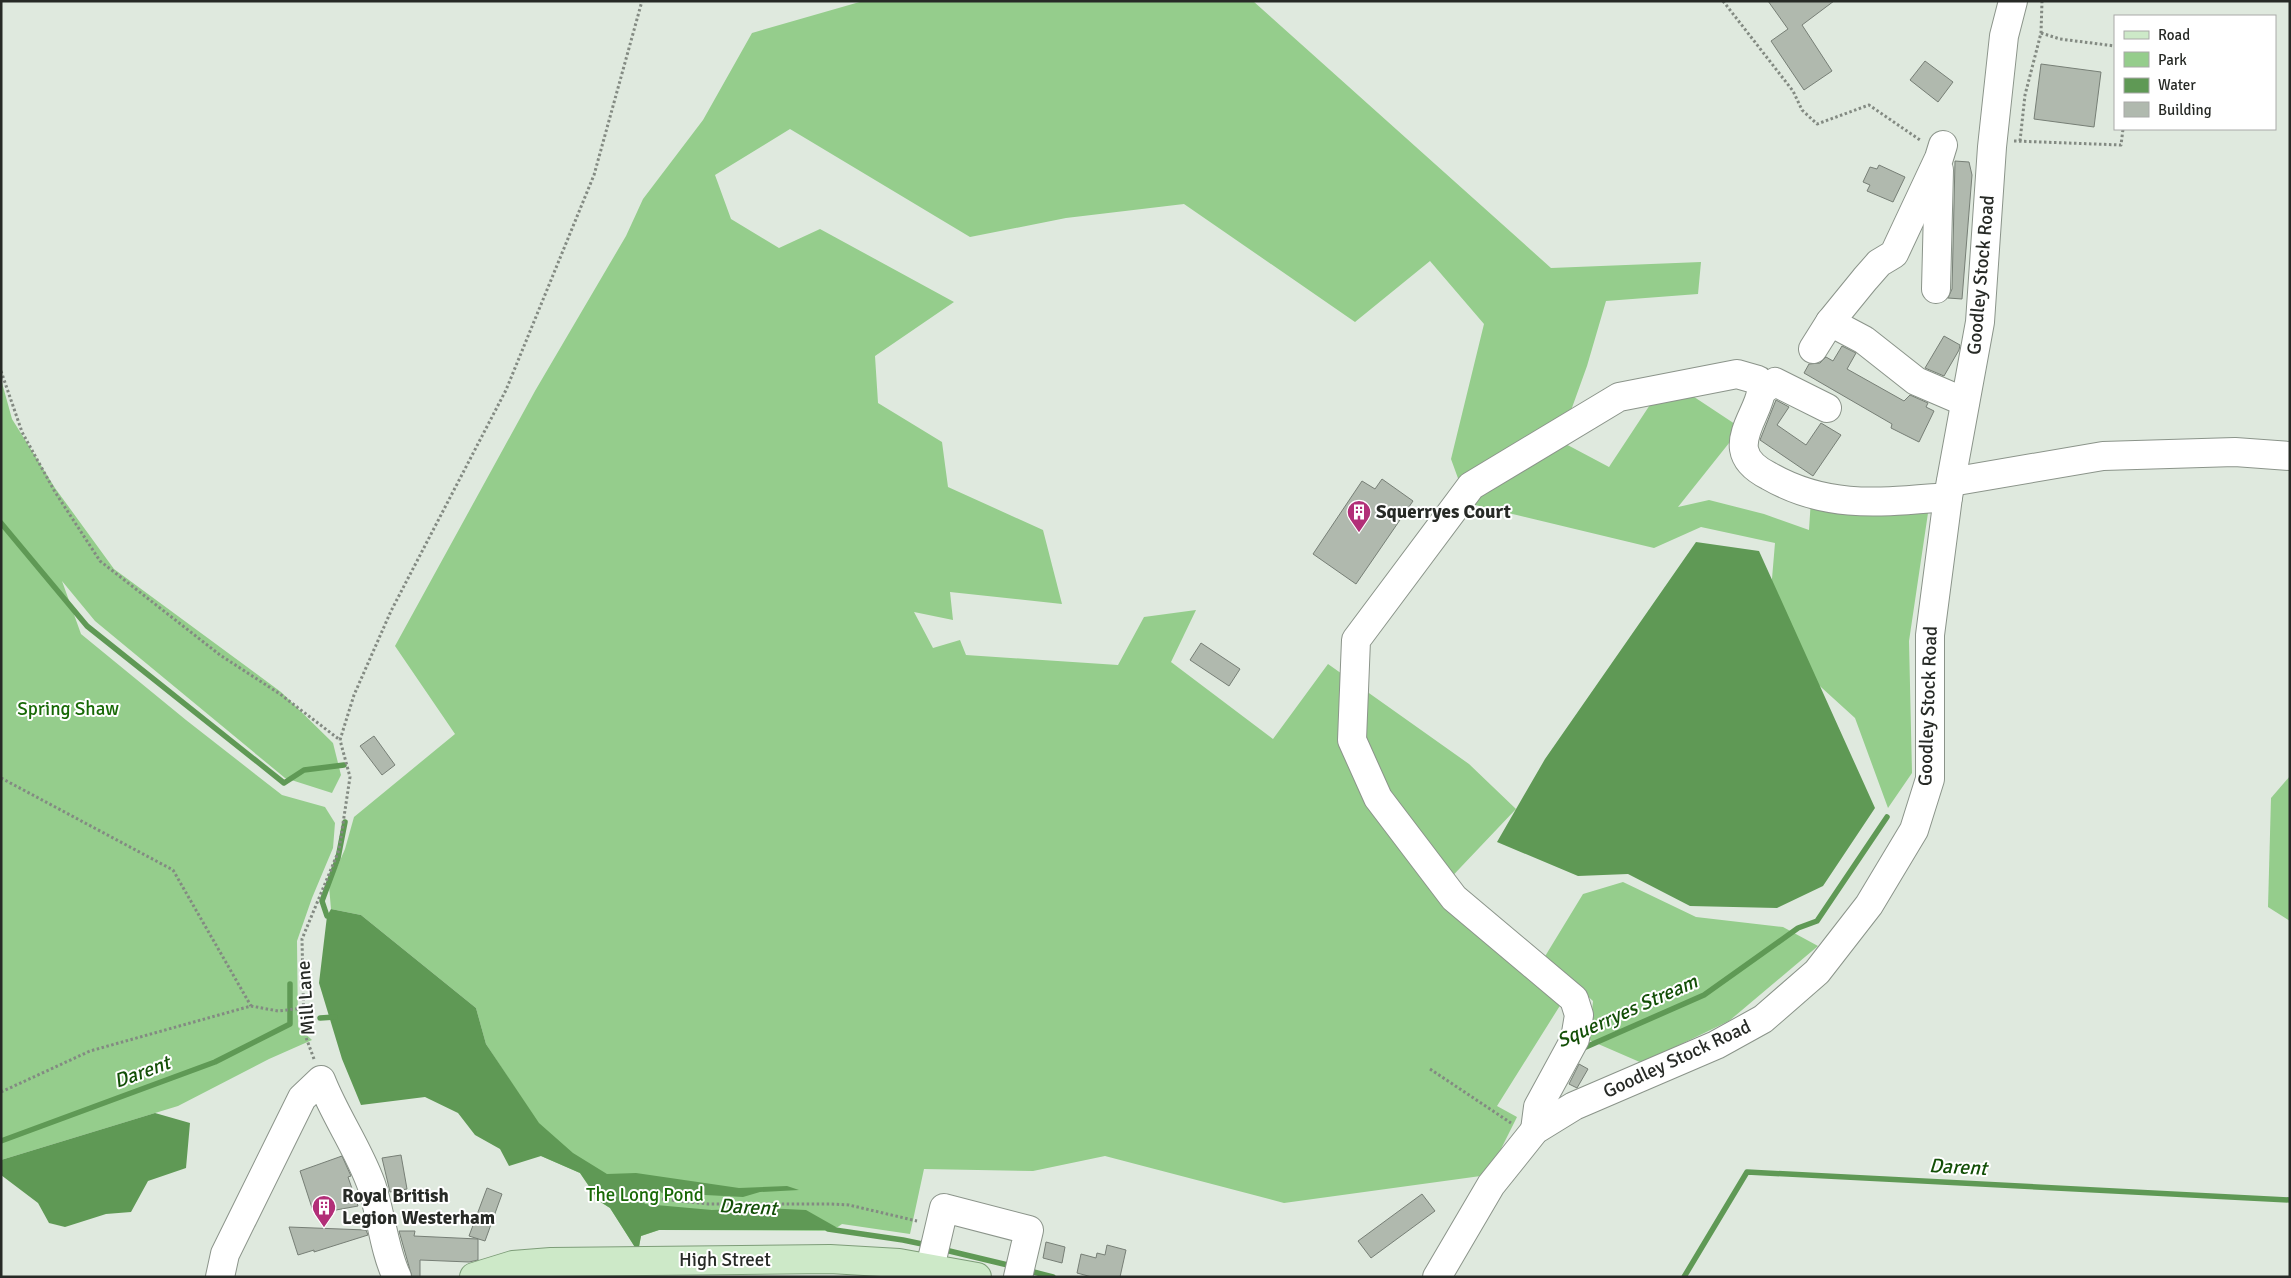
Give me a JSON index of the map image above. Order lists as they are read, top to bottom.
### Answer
{
  "streets": {
    "main road": ["High Street"],
    "street": ["Goodley Stock Road"],
    "path": ["Mill Lane"]
  },
  "water": ["Squerryes Stream", "Darent"],
  "parks": ["Spring Shaw", "The Long Pond"],
  "places": {
    "building": ["Squerryes Court", "Royal British Legion Westerham"]
  },
  "legend": [
    "Road",
    "Park",
    "Water",
    "Building"
  ]
}
